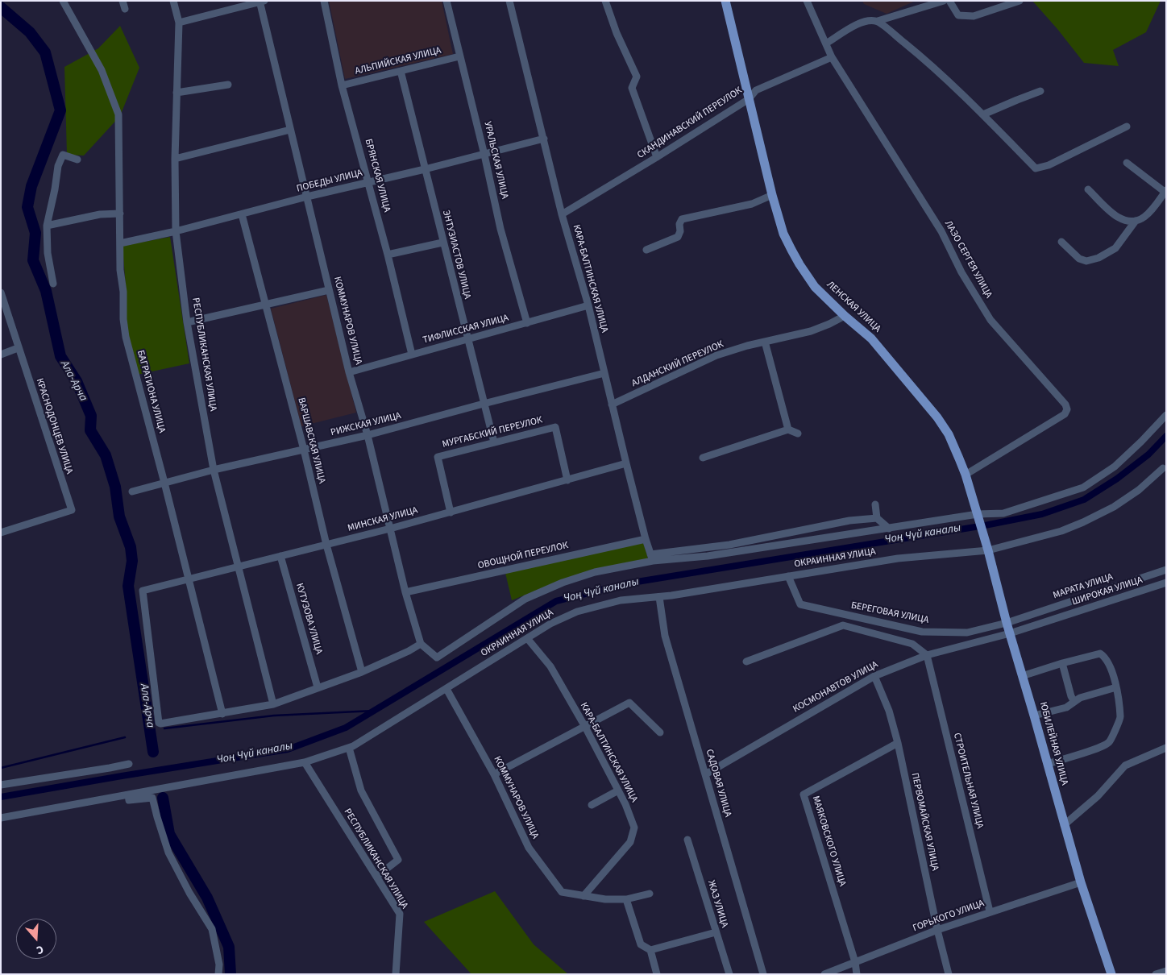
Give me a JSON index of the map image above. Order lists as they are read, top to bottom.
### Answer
{
  "streets": {
    "main road": ["ЛЕНСКАЯ УЛИЦА", "ЮБИЛЕЙНАЯ УЛИЦА"],
    "street": [
      "АЛЬПИЙСКАЯ УЛИЦА",
      "СКАНДИНАВСКИЙ ПЕРЕУЛОК",
      "УРАЛЬСКАЯ УЛИЦА",
      "БРЯНСКАЯ УЛИЦА",
      "ПОБЕДЫ УЛИЦА",
      "ЭНТУЗИАСТОВ УЛИЦА",
      "ЛАЗО СЕРГЕЯ УЛИЦА",
      "КАРА-БАЛТИНСКАЯ УЛИЦА",
      "КОММУНАРОВ УЛИЦА",
      "ТИФЛИССКАЯ УЛИЦА",
      "РЕСПУБЛИКАНСКАЯ УЛИЦА",
      "АЛДАНСКИЙ ПЕРЕУЛОК",
      "БАГРАТИОНА УЛИЦА",
      "РИЖСКАЯ УЛИЦА",
      "КРАСНОДОНЦЕВ УЛИЦА",
      "МУРГАБСКИЙ ПЕРЕУЛОК",
      "ВАРШАВСКАЯ УЛИЦА",
      "МИНСКАЯ УЛИЦА",
      "ОВОЩНОЙ ПЕРЕУЛОК",
      "ОКРАИННАЯ УЛИЦА",
      "МАРАТА УЛИЦА",
      "ШИРОКАЯ УЛИЦА",
      "БЕРЕГОВАЯ УЛИЦА",
      "КУТУЗОВА УЛИЦА",
      "КОСМОНАВТОВ УЛИЦА",
      "СТРОИТЕЛЬНАЯ УЛИЦА",
      "САДОВАЯ УЛИЦА",
      "ПЕРВОМАЙСКАЯ УЛИЦА",
      "МАЯКОВСКОГО УЛИЦА",
      "ЖАЗ УЛИЦА",
      "ГОРЬКОГО УЛИЦА"
    ]
  },
  "crossings": [
    ["АЛЬПИЙСКАЯ УЛИЦА", "УРАЛЬСКАЯ УЛИЦА"],
    ["АЛЬПИЙСКАЯ УЛИЦА", "БРЯНСКАЯ УЛИЦА"],
    ["АЛЬПИЙСКАЯ УЛИЦА", "ЭНТУЗИАСТОВ УЛИЦА"],
    ["СКАНДИНАВСКИЙ ПЕРЕУЛОК", "ЛАЗО СЕРГЕЯ УЛИЦА"],
    ["СКАНДИНАВСКИЙ ПЕРЕУЛОК", "КАРА-БАЛТИНСКАЯ УЛИЦА"],
    ["СКАНДИНАВСКИЙ ПЕРЕУЛОК", "ЛЕНСКАЯ УЛИЦА"],
    ["УРАЛЬСКАЯ УЛИЦА", "ПОБЕДЫ УЛИЦА"],
    ["УРАЛЬСКАЯ УЛИЦА", "ТИФЛИССКАЯ УЛИЦА"],
    ["БРЯНСКАЯ УЛИЦА", "ПОБЕДЫ УЛИЦА"],
    ["БРЯНСКАЯ УЛИЦА", "ТИФЛИССКАЯ УЛИЦА"],
    ["ПОБЕДЫ УЛИЦА", "ЭНТУЗИАСТОВ УЛИЦА"],
    ["ПОБЕДЫ УЛИЦА", "КАРА-БАЛТИНСКАЯ УЛИЦА"],
    ["ПОБЕДЫ УЛИЦА", "КОММУНАРОВ УЛИЦА"],
    ["ПОБЕДЫ УЛИЦА", "РЕСПУБЛИКАНСКАЯ УЛИЦА"],
    ["ПОБЕДЫ УЛИЦА", "БАГРАТИОНА УЛИЦА"],
    ["ПОБЕДЫ УЛИЦА", "ВАРШАВСКАЯ УЛИЦА"],
    ["ЭНТУЗИАСТОВ УЛИЦА", "ТИФЛИССКАЯ УЛИЦА"],
    ["ЭНТУЗИАСТОВ УЛИЦА", "РИЖСКАЯ УЛИЦА"],
    ["ЭНТУЗИАСТОВ УЛИЦА", "МУРГАБСКИЙ ПЕРЕУЛОК"],
    ["ЛАЗО СЕРГЕЯ УЛИЦА", "ЛЕНСКАЯ УЛИЦА"],
    ["КАРА-БАЛТИНСКАЯ УЛИЦА", "КОММУНАРОВ УЛИЦА"],
    ["КАРА-БАЛТИНСКАЯ УЛИЦА", "ТИФЛИССКАЯ УЛИЦА"],
    ["КАРА-БАЛТИНСКАЯ УЛИЦА", "АЛДАНСКИЙ ПЕРЕУЛОК"],
    ["КАРА-БАЛТИНСКАЯ УЛИЦА", "РИЖСКАЯ УЛИЦА"],
    ["КАРА-БАЛТИНСКАЯ УЛИЦА", "МИНСКАЯ УЛИЦА"],
    ["КАРА-БАЛТИНСКАЯ УЛИЦА", "ОВОЩНОЙ ПЕРЕУЛОК"],
    ["КАРА-БАЛТИНСКАЯ УЛИЦА", "ОКРАИННАЯ УЛИЦА"],
    ["ЛЕНСКАЯ УЛИЦА", "АЛДАНСКИЙ ПЕРЕУЛОК"],
    ["ЛЕНСКАЯ УЛИЦА", "ЮБИЛЕЙНАЯ УЛИЦА"],
    ["КОММУНАРОВ УЛИЦА", "ТИФЛИССКАЯ УЛИЦА"],
    ["КОММУНАРОВ УЛИЦА", "РИЖСКАЯ УЛИЦА"],
    ["КОММУНАРОВ УЛИЦА", "МИНСКАЯ УЛИЦА"],
    ["КОММУНАРОВ УЛИЦА", "ОВОЩНОЙ ПЕРЕУЛОК"],
    ["КОММУНАРОВ УЛИЦА", "ОКРАИННАЯ УЛИЦА"],
    ["РЕСПУБЛИКАНСКАЯ УЛИЦА", "РИЖСКАЯ УЛИЦА"],
    ["РЕСПУБЛИКАНСКАЯ УЛИЦА", "МИНСКАЯ УЛИЦА"],
    ["РЕСПУБЛИКАНСКАЯ УЛИЦА", "ОКРАИННАЯ УЛИЦА"],
    ["БАГРАТИОНА УЛИЦА", "РИЖСКАЯ УЛИЦА"],
    ["БАГРАТИОНА УЛИЦА", "МИНСКАЯ УЛИЦА"],
    ["РИЖСКАЯ УЛИЦА", "ВАРШАВСКАЯ УЛИЦА"],
    ["МУРГАБСКИЙ ПЕРЕУЛОК", "МИНСКАЯ УЛИЦА"],
    ["ВАРШАВСКАЯ УЛИЦА", "МИНСКАЯ УЛИЦА"],
    ["МИНСКАЯ УЛИЦА", "КУТУЗОВА УЛИЦА"],
    ["ОКРАИННАЯ УЛИЦА", "БЕРЕГОВАЯ УЛИЦА"],
    ["ОКРАИННАЯ УЛИЦА", "ЮБИЛЕЙНАЯ УЛИЦА"],
    ["ОКРАИННАЯ УЛИЦА", "САДОВАЯ УЛИЦА"],
    ["МАРАТА УЛИЦА", "БЕРЕГОВАЯ УЛИЦА"],
    ["МАРАТА УЛИЦА", "ЮБИЛЕЙНАЯ УЛИЦА"],
    ["ШИРОКАЯ УЛИЦА", "КОСМОНАВТОВ УЛИЦА"],
    ["ШИРОКАЯ УЛИЦА", "ЮБИЛЕЙНАЯ УЛИЦА"],
    ["БЕРЕГОВАЯ УЛИЦА", "КОСМОНАВТОВ УЛИЦА"],
    ["БЕРЕГОВАЯ УЛИЦА", "ЮБИЛЕЙНАЯ УЛИЦА"],
    ["БЕРЕГОВАЯ УЛИЦА", "СТРОИТЕЛЬНАЯ УЛИЦА"],
    ["КОСМОНАВТОВ УЛИЦА", "ЮБИЛЕЙНАЯ УЛИЦА"],
    ["КОСМОНАВТОВ УЛИЦА", "СТРОИТЕЛЬНАЯ УЛИЦА"],
    ["КОСМОНАВТОВ УЛИЦА", "САДОВАЯ УЛИЦА"],
    ["КОСМОНАВТОВ УЛИЦА", "ПЕРВОМАЙСКАЯ УЛИЦА"],
    ["ЮБИЛЕЙНАЯ УЛИЦА", "ГОРЬКОГО УЛИЦА"],
    ["СТРОИТЕЛЬНАЯ УЛИЦА", "ГОРЬКОГО УЛИЦА"],
    ["ПЕРВОМАЙСКАЯ УЛИЦА", "МАЯКОВСКОГО УЛИЦА"],
    ["ПЕРВОМАЙСКАЯ УЛИЦА", "ГОРЬКОГО УЛИЦА"],
    ["МАЯКОВСКОГО УЛИЦА", "ГОРЬКОГО УЛИЦА"]
  ],
  "water": ["Ала-Арча", "Чоң Чүй каналы"],
  "north": "bottom"
}
